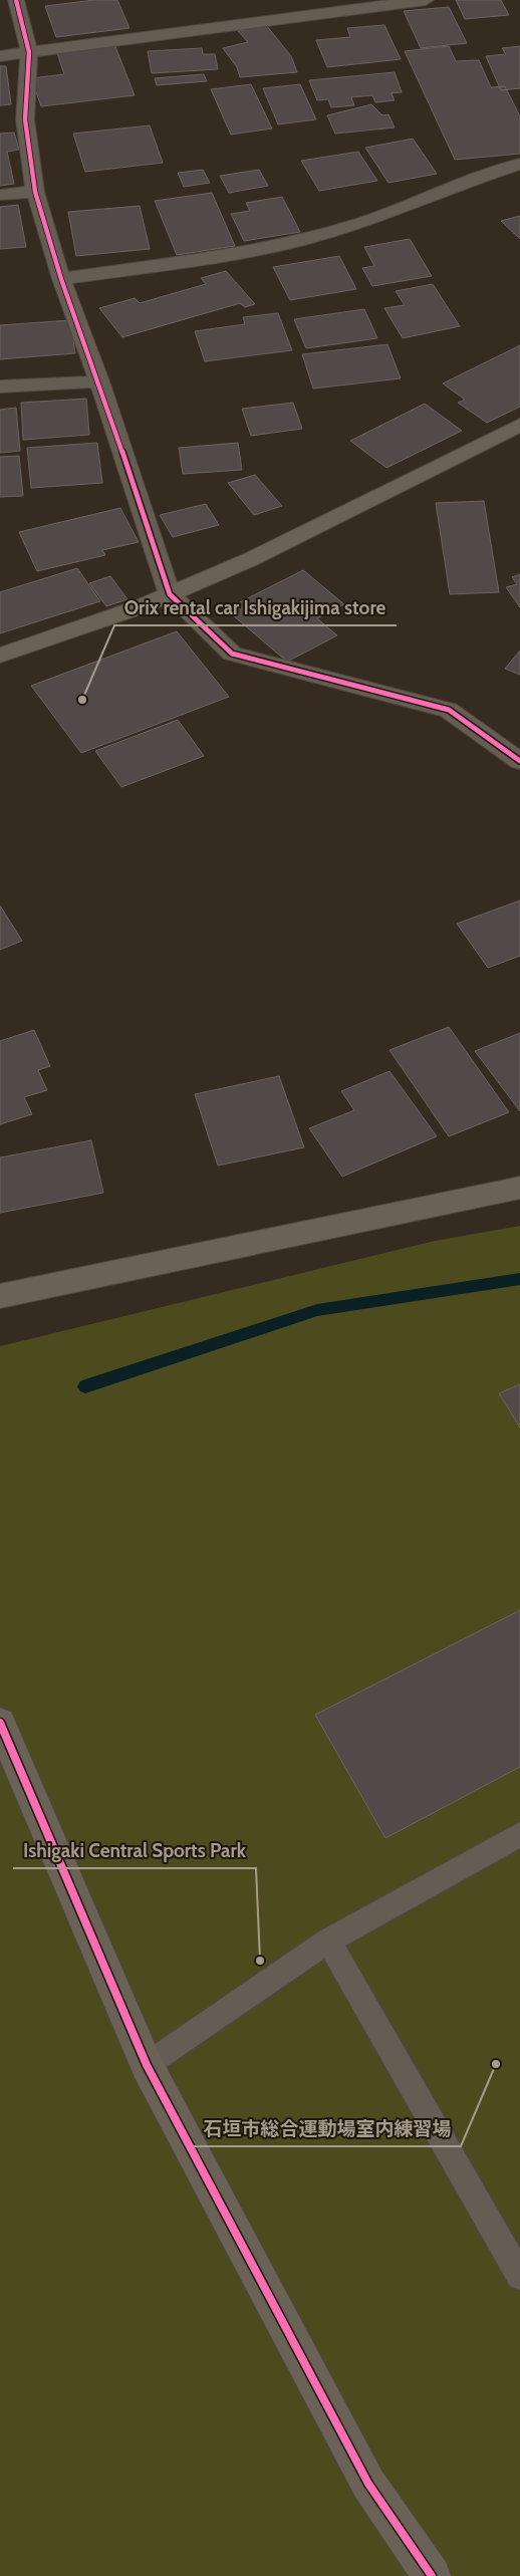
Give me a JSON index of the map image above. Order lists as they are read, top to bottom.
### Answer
{
  "places": ["Orix rental car Ishigakijima store", "Ishigaki Central Sports Park", "石垣市総合運動場室内練習場"]
}
